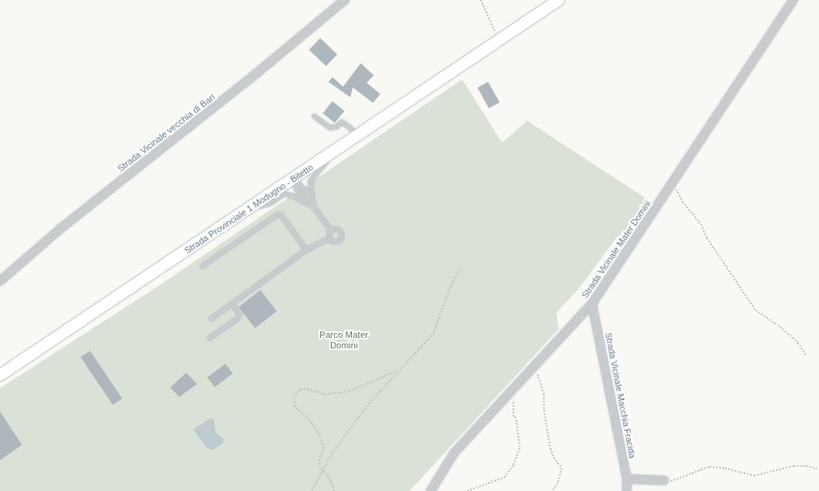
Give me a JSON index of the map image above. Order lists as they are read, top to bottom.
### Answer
{
  "streets": {
    "main road": ["Strada Provinciale 1 Modugno - Bitetto"],
    "street": ["Strada Vicinale vecchia di Bari", "Strada Vicinale Mater Domini", "Strada Vicinale Macchia Fracida"]
  },
  "crossings": [
    ["Strada Vicinale Mater Domini", "Strada Vicinale Macchia Fracida"]
  ],
  "parks": ["Parco Mater Domini"]
}
